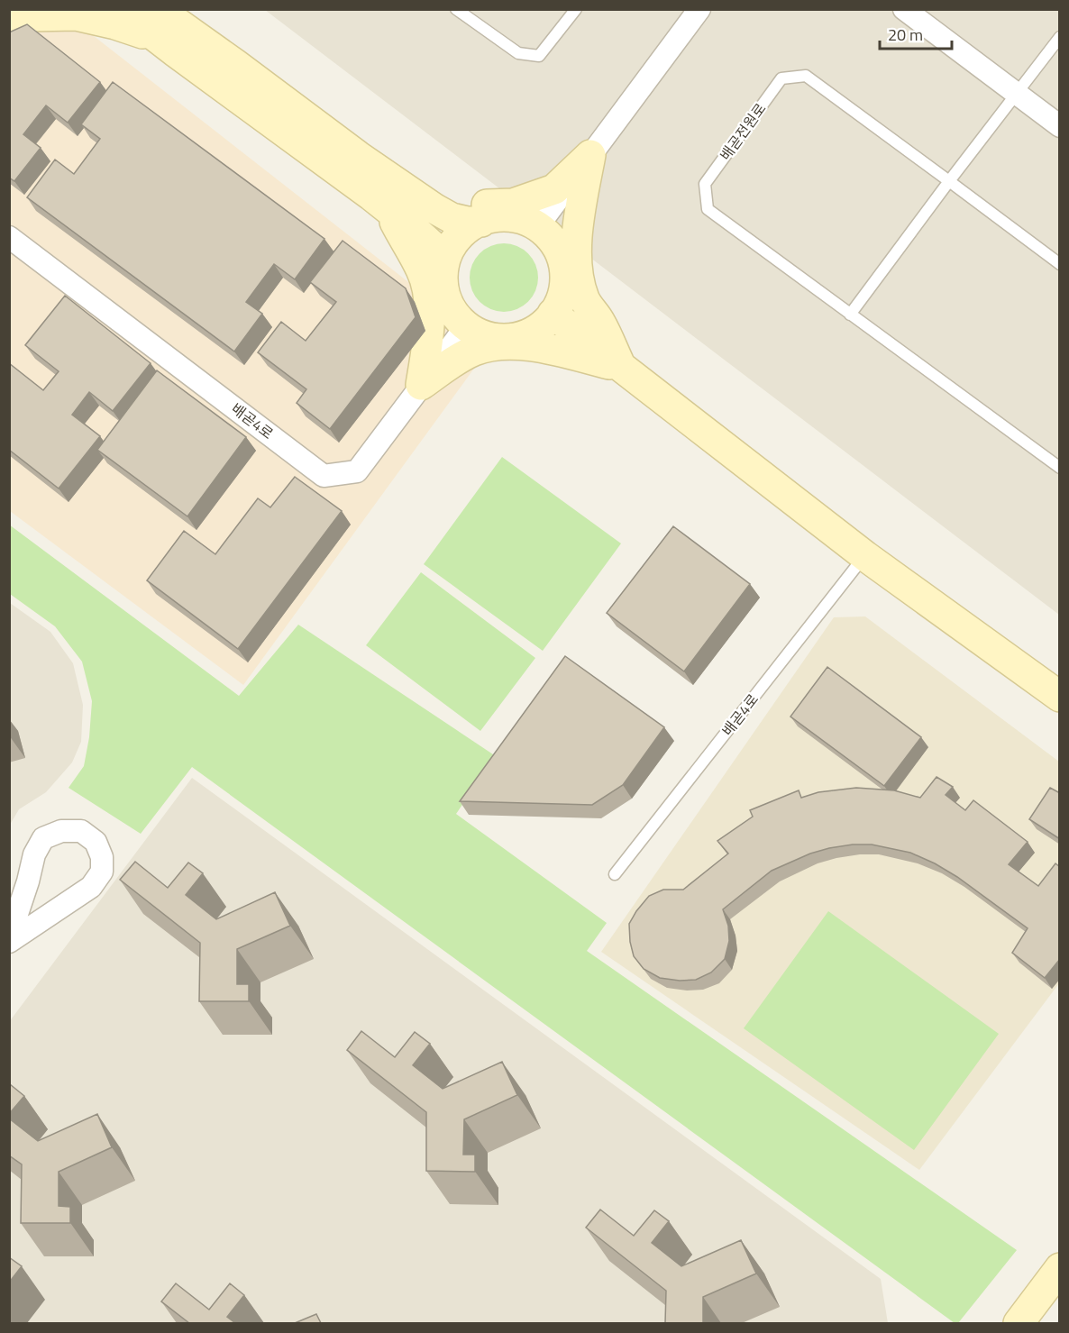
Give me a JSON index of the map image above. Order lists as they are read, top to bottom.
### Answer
{
  "streets": {
    "street": ["배곧4로"],
    "lane": ["배곧전원로"]
  },
  "scale_bar": "20 m"
}
